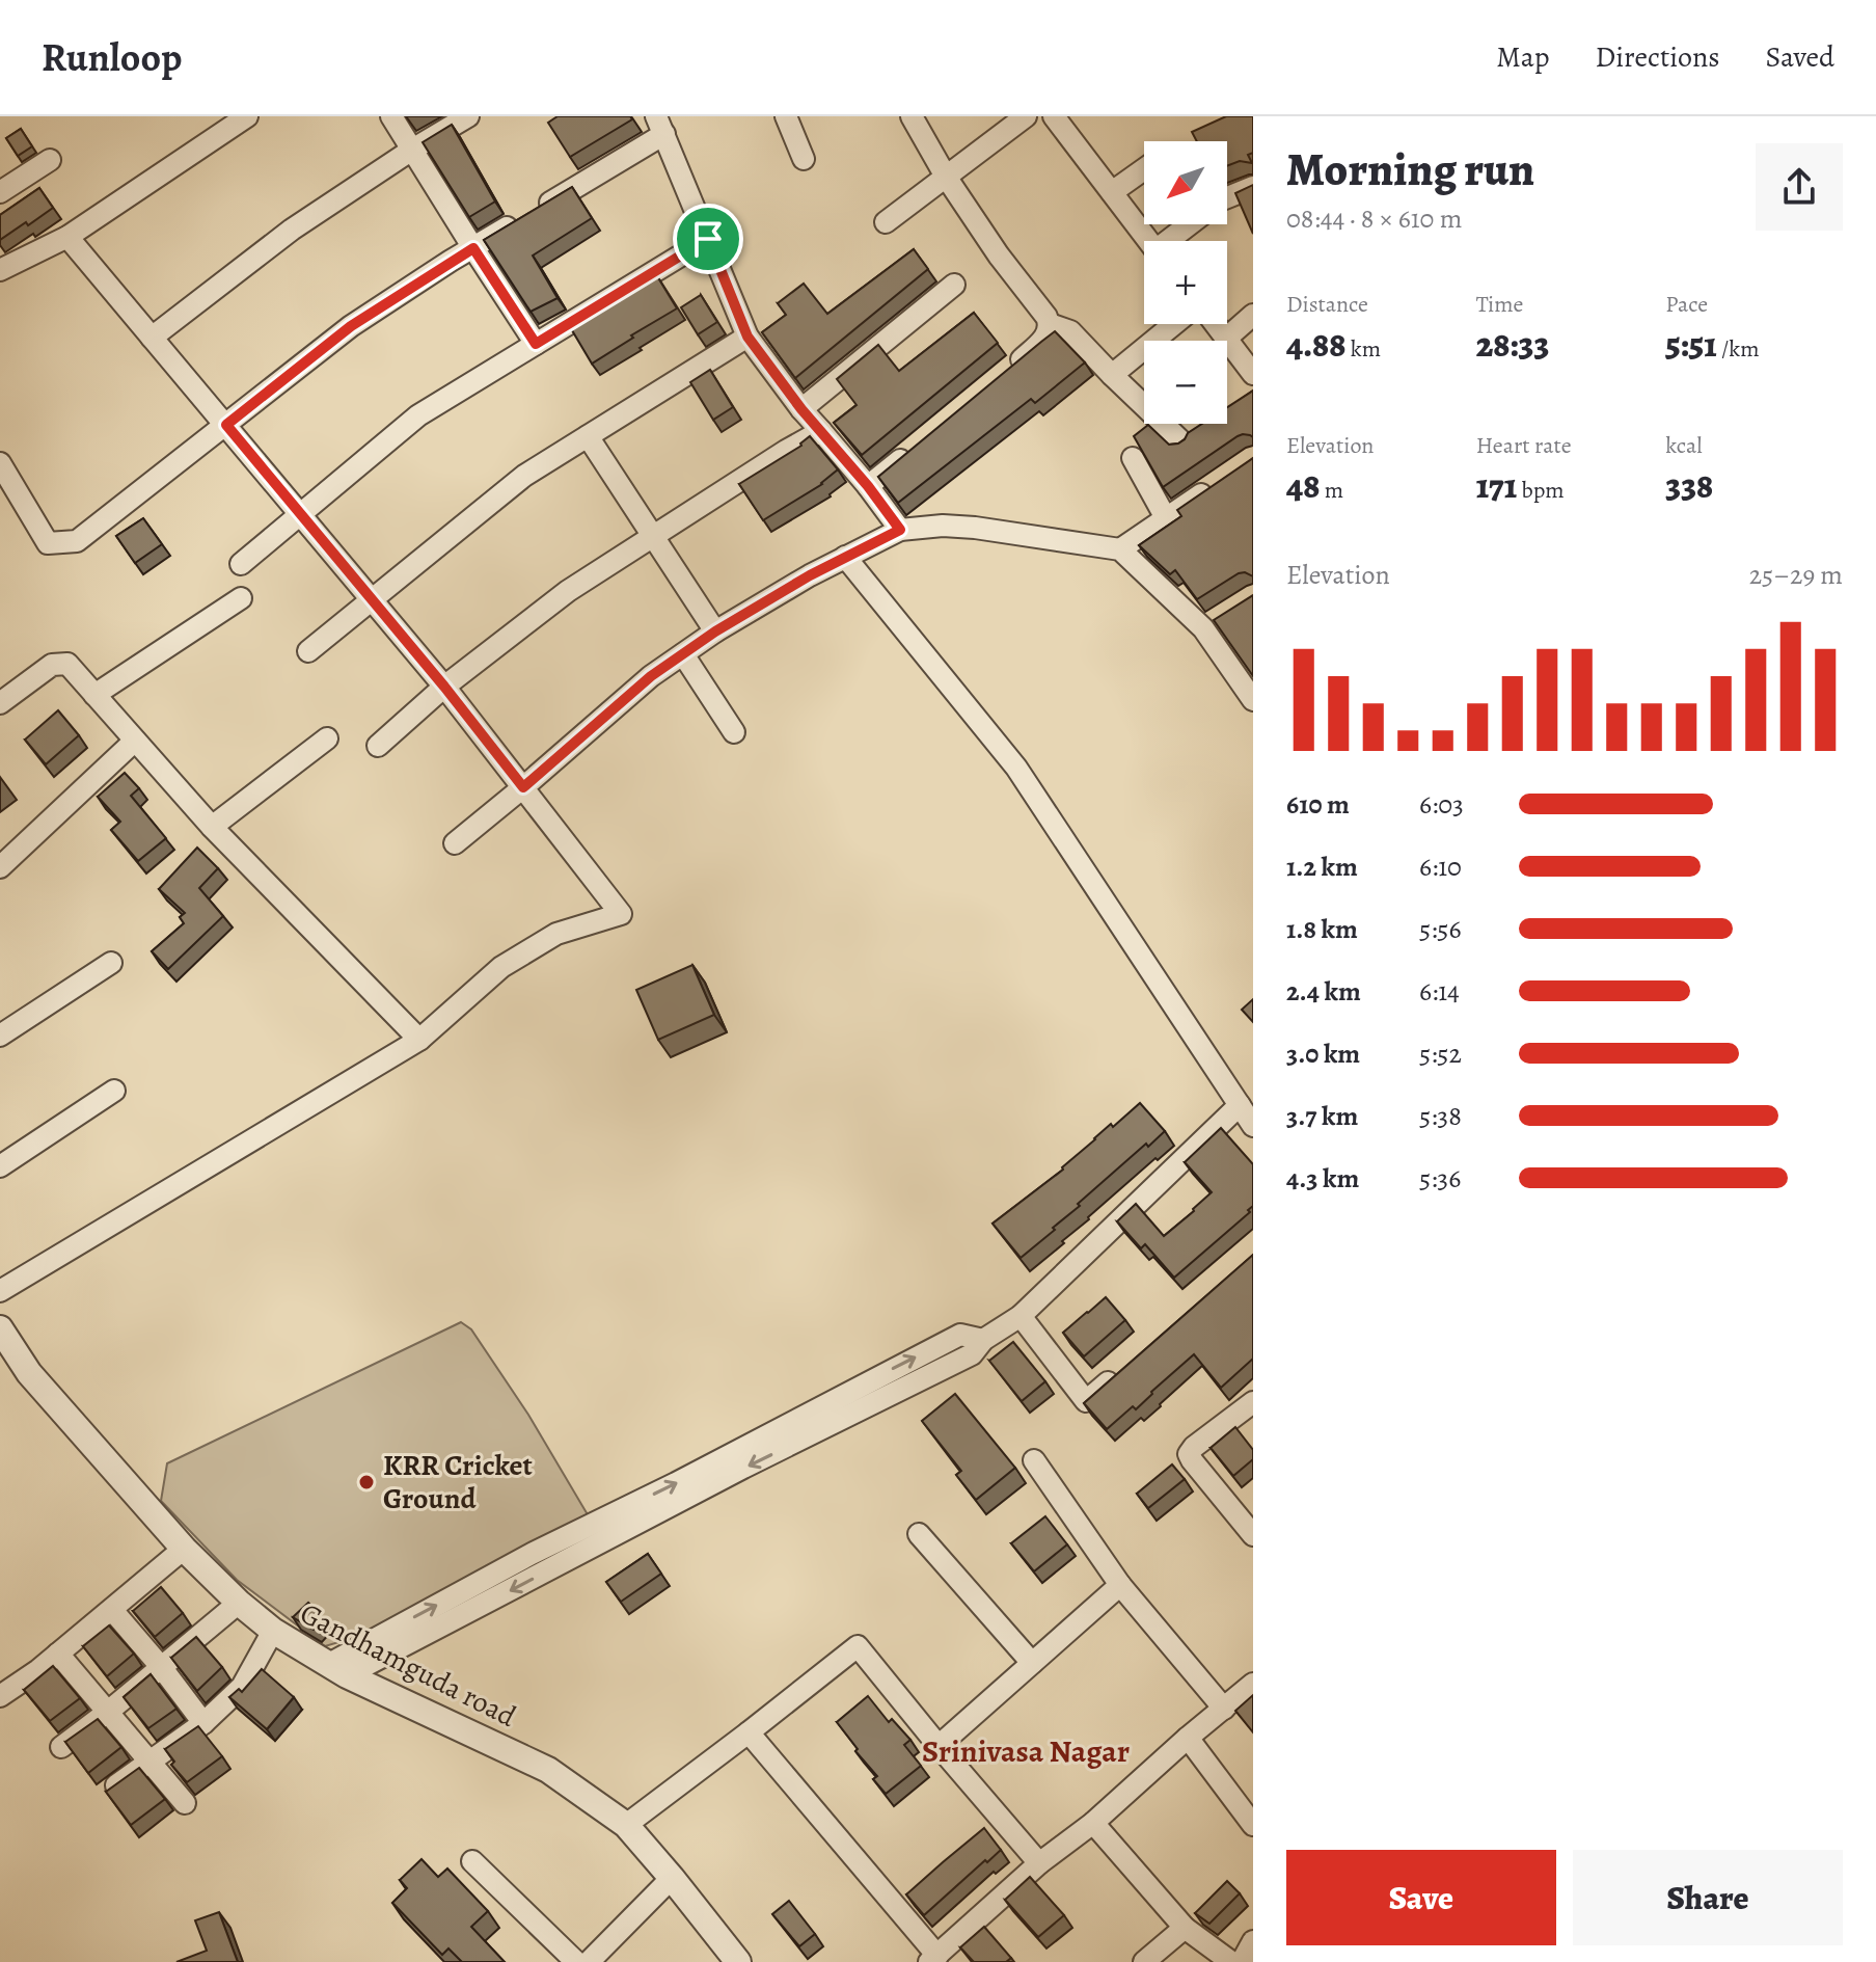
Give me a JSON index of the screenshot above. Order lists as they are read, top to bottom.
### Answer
{
  "streets": {
    "street": ["Gandhamguda road"]
  },
  "districts": ["Srinivasa Nagar"],
  "places": ["KRR Cricket Ground"],
  "north": "bottom left",
  "page": {
    "header": "Runloop",
    "nav": ["Map", "Directions", "Saved"],
    "heading": ["Morning run", "08:44 · 8 × 610 m"],
    "map_buttons": ["+", "−"],
    "stats": [
      ["Distance", "4.88 km"],
      ["Time", "28:33"],
      ["Pace", "5:51 /km"],
      ["Elevation", "48 m"],
      ["Heart rate", "171 bpm"],
      ["kcal", "338"]
    ],
    "chart": ["Elevation", "25–29 m"],
    "list": [
      {
        "name": "610 m",
        "note": "6:03"
      },
      {
        "name": "1.2 km",
        "note": "6:10"
      },
      {
        "name": "1.8 km",
        "note": "5:56"
      },
      {
        "name": "2.4 km",
        "note": "6:14"
      },
      {
        "name": "3.0 km",
        "note": "5:52"
      },
      {
        "name": "3.7 km",
        "note": "5:38"
      },
      {
        "name": "4.3 km",
        "note": "5:36"
      }
    ],
    "buttons": ["Save", "Share"]
  }
}
